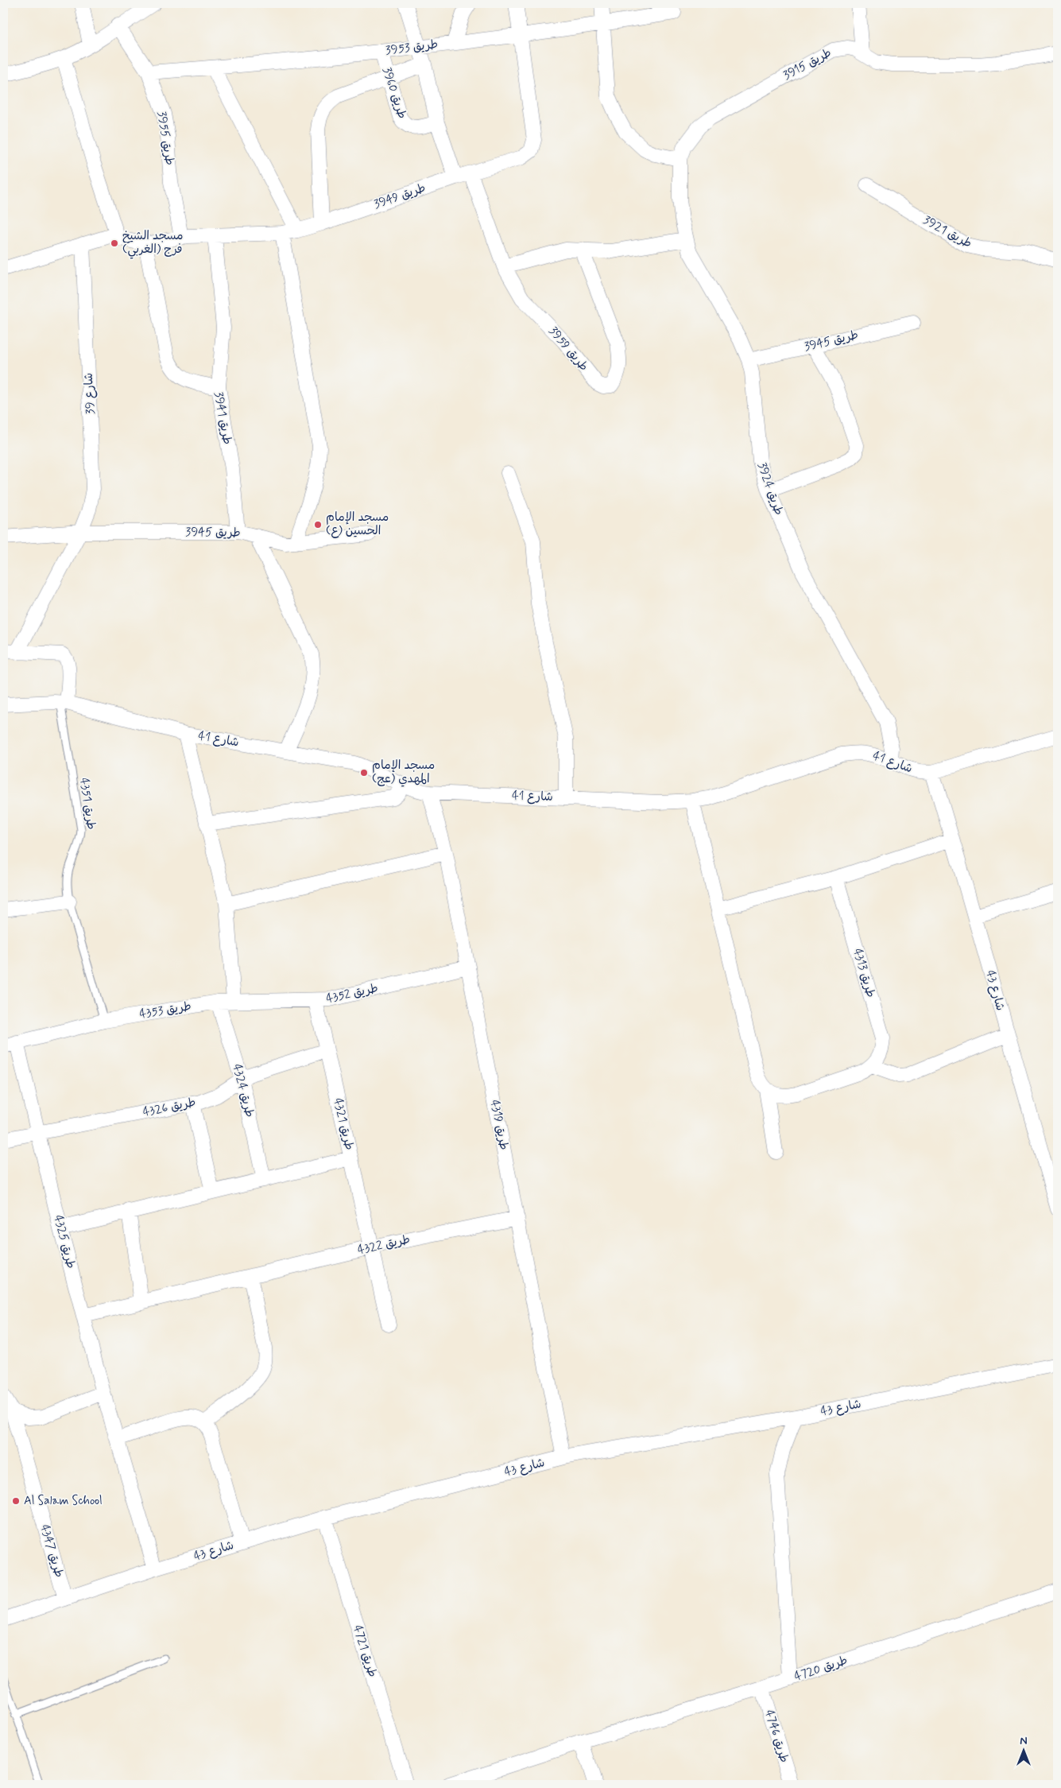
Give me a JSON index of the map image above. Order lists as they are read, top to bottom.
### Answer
{
  "streets": {
    "street": [
      "طريق 3953",
      "طريق 3915",
      "طريق 3960",
      "طريق 3955",
      "طريق 3949",
      "طريق 3921",
      "طريق 3945",
      "طريق 3959",
      "شارع 39",
      "طريق 3941",
      "طريق 3924",
      "شارع 41",
      "طريق 4313",
      "شارع 43",
      "طريق 4352",
      "طريق 4353",
      "طريق 4324",
      "طريق 4326",
      "طريق 4321",
      "طريق 4319",
      "طريق 4325",
      "طريق 4322",
      "طريق 4347",
      "طريق 4721",
      "طريق 4720",
      "طريق 4746"
    ],
    "lane": ["طريق 4351"]
  },
  "crossings": [
    ["طريق 3953", "طريق 3960"],
    ["طريق 3953", "طريق 3955"],
    ["طريق 3953", "طريق 3949"],
    ["طريق 3915", "طريق 3924"],
    ["طريق 3955", "طريق 3949"],
    ["طريق 3949", "طريق 3959"],
    ["طريق 3949", "طريق 3941"],
    ["طريق 3945", "شارع 39"],
    ["طريق 3945", "طريق 3941"],
    ["طريق 3945", "طريق 3924"],
    ["شارع 39", "شارع 41"],
    ["شارع 39", "طريق 4351"],
    ["طريق 3924", "شارع 41"],
    ["شارع 41", "طريق 4351"],
    ["شارع 41", "شارع 43"],
    ["شارع 41", "طريق 4319"],
    ["طريق 4351", "طريق 4353"],
    ["شارع 43", "طريق 4319"],
    ["شارع 43", "طريق 4325"],
    ["شارع 43", "طريق 4347"],
    ["شارع 43", "طريق 4721"],
    ["طريق 4352", "طريق 4353"],
    ["طريق 4352", "طريق 4321"],
    ["طريق 4352", "طريق 4319"],
    ["طريق 4353", "طريق 4324"],
    ["طريق 4353", "طريق 4325"],
    ["طريق 4324", "طريق 4326"],
    ["طريق 4326", "طريق 4321"],
    ["طريق 4326", "طريق 4325"],
    ["طريق 4321", "طريق 4322"],
    ["طريق 4319", "طريق 4322"],
    ["طريق 4325", "طريق 4322"],
    ["طريق 4720", "طريق 4746"]
  ],
  "places": [
    "مسجد الشيخ فرج (الغربي)",
    "مسجد الإمام الحسين (ع)",
    "مسجد الإمام المهدي (عج)",
    "Al Salam School"
  ],
  "north": "top"
}
